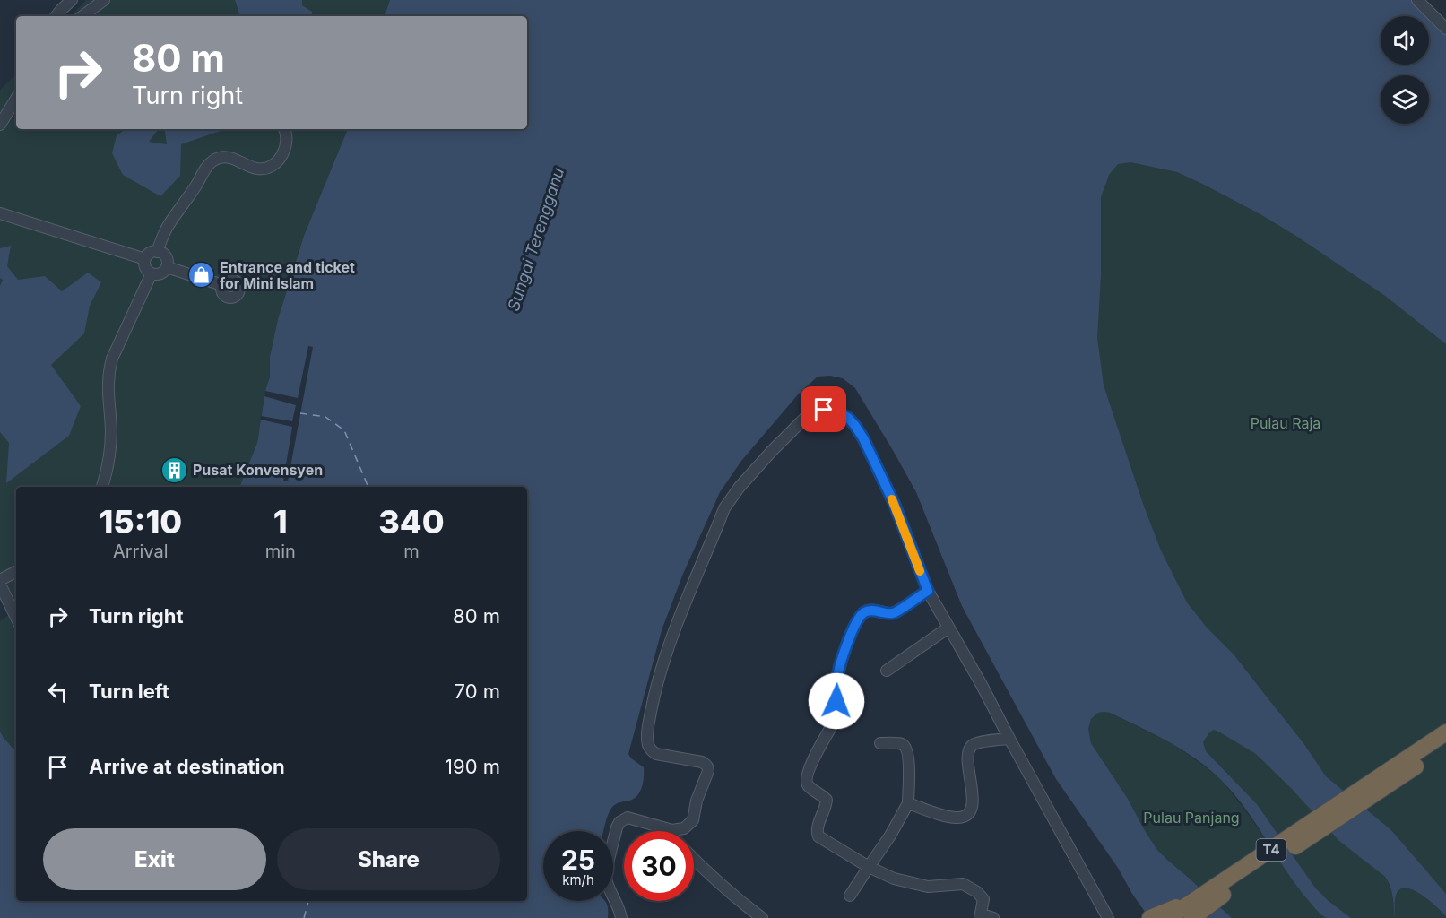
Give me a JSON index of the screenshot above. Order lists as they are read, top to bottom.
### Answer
{
  "streets": {
    "highway": ["T4"]
  },
  "water": ["Sungai Terengganu"],
  "parks": ["Pulau Raja", "Pulau Panjang"],
  "places": {
    "shop": ["Entrance and ticket for Mini Islam"],
    "building": ["Pusat Konvensyen"]
  },
  "page": {
    "turn": ["80 m", "Turn right"],
    "eta": [
      "15:10",
      "Arrival",
      "1",
      "min",
      "340",
      "m"
    ],
    "list": [
      {
        "name": "Turn right",
        "value": "80 m"
      },
      {
        "name": "Turn left",
        "value": "70 m"
      },
      {
        "name": "Arrive at destination",
        "value": "190 m"
      }
    ],
    "buttons": ["Exit", "Share"],
    "speed": "25 km/h",
    "limit": "30"
  }
}
